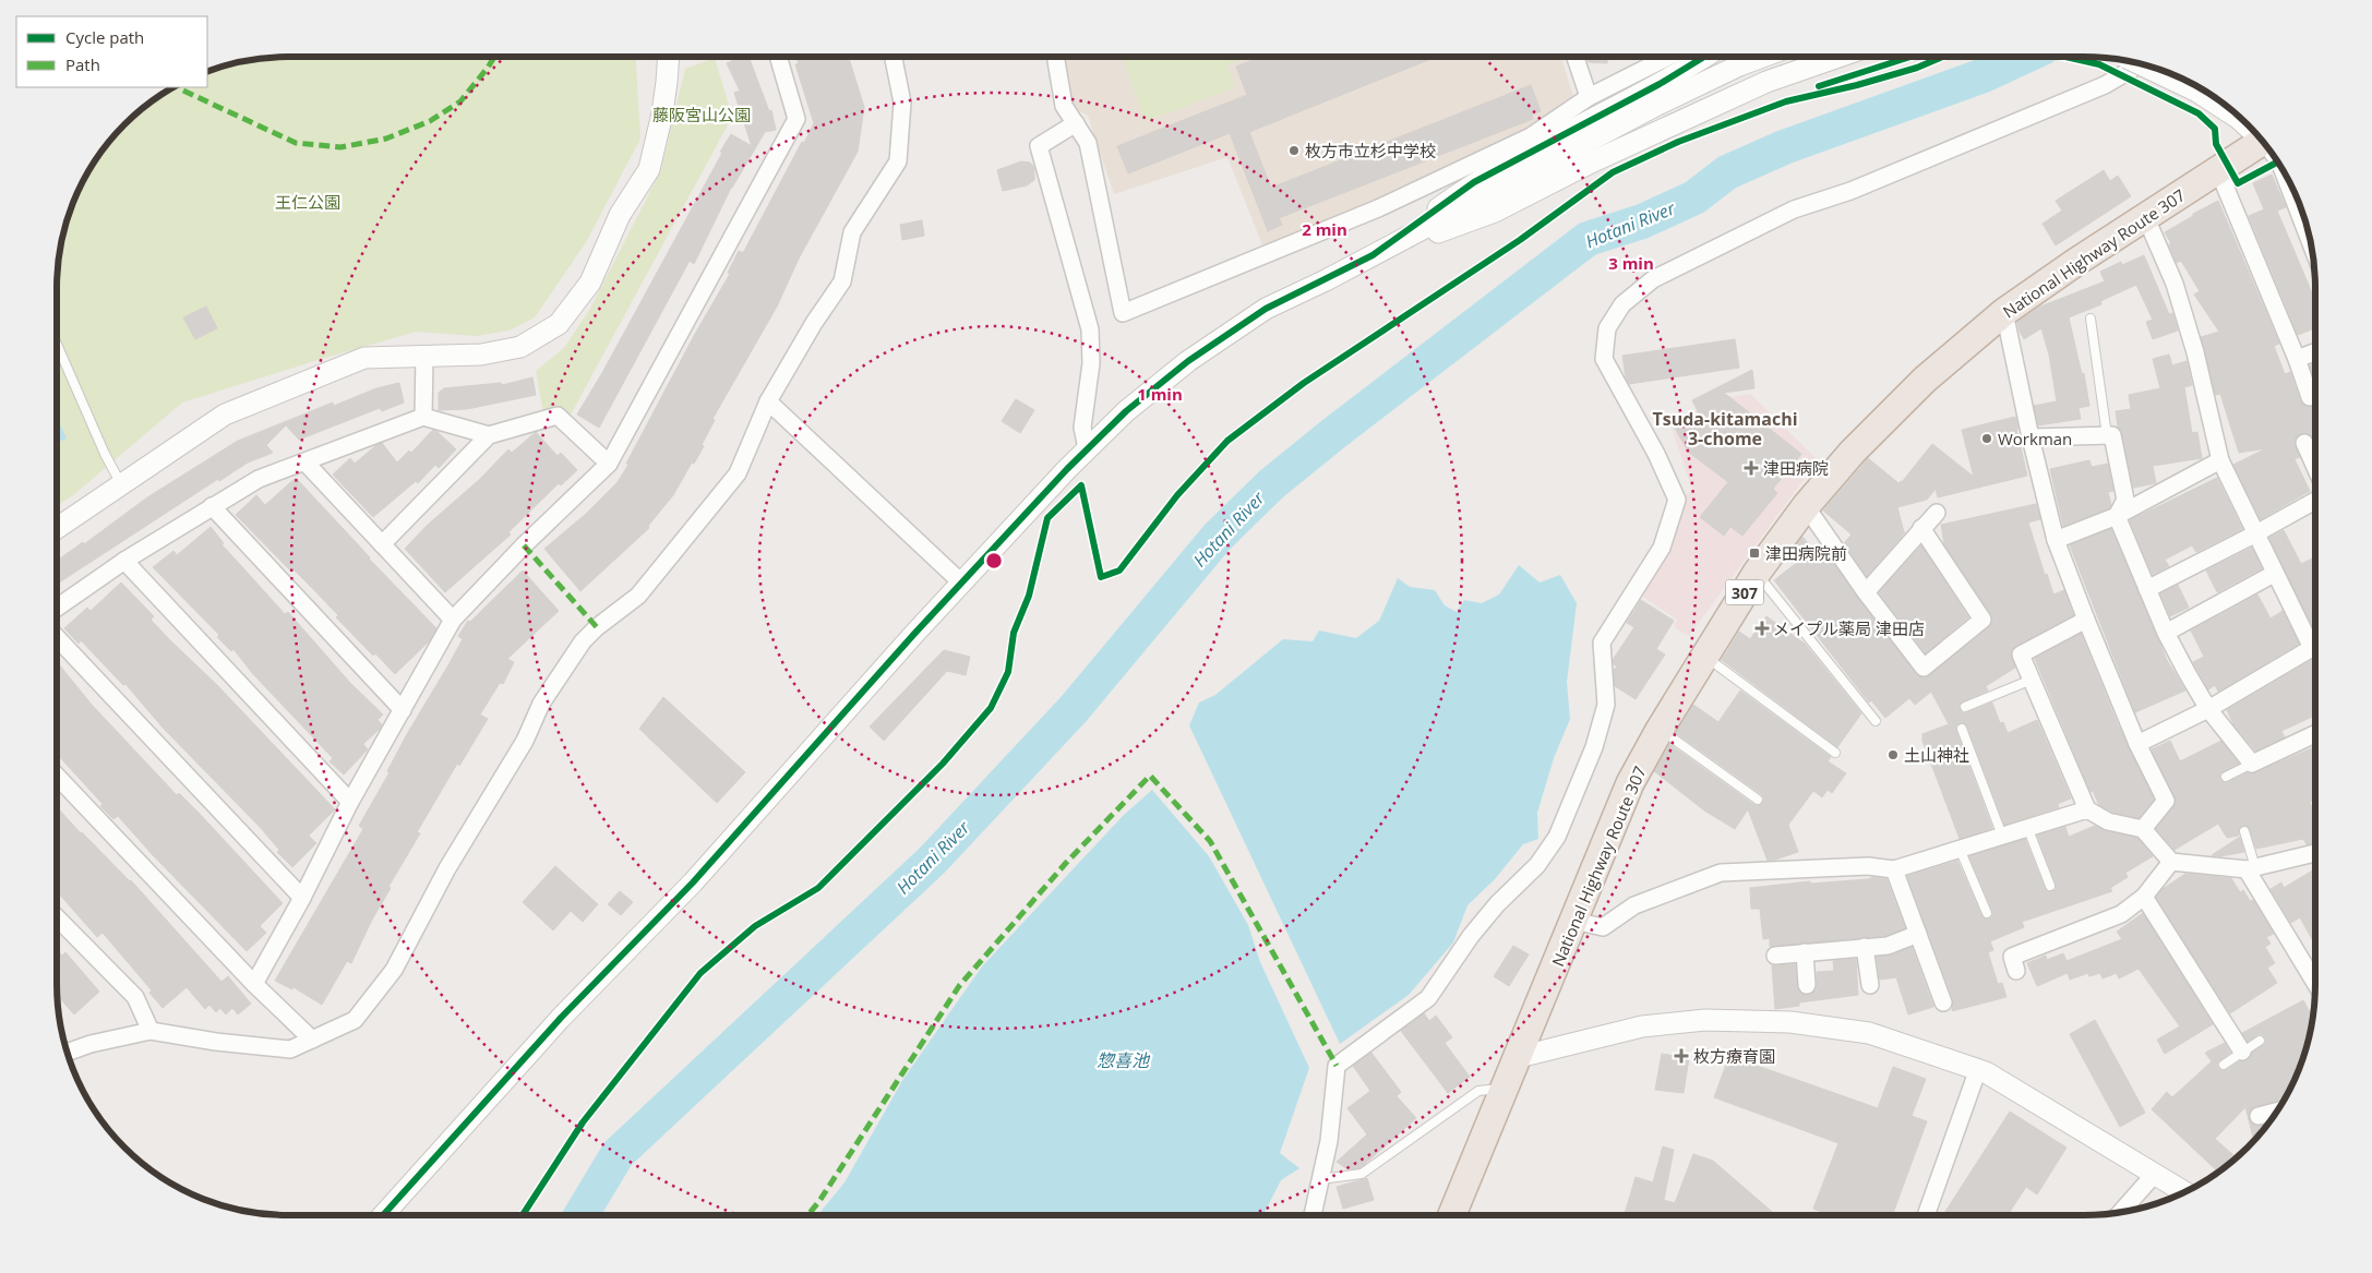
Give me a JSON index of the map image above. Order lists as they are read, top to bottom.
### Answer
{
  "streets": {
    "highway": ["National Highway Route 307", "307"]
  },
  "districts": ["Tsuda-kitamachi 3-chome"],
  "water": ["Hotani River", "惣喜池"],
  "parks": ["藤阪宮山公園", "王仁公園"],
  "places": {
    "other": ["枚方市立杉中学校", "Workman", "土山神社"],
    "health": ["津田病院", "メイプル薬局 津田店", "枚方療育園"],
    "transit": ["津田病院前"]
  },
  "legend": ["Cycle path", "Path"],
  "rings": ["2 min", "3 min", "1 min"]
}
